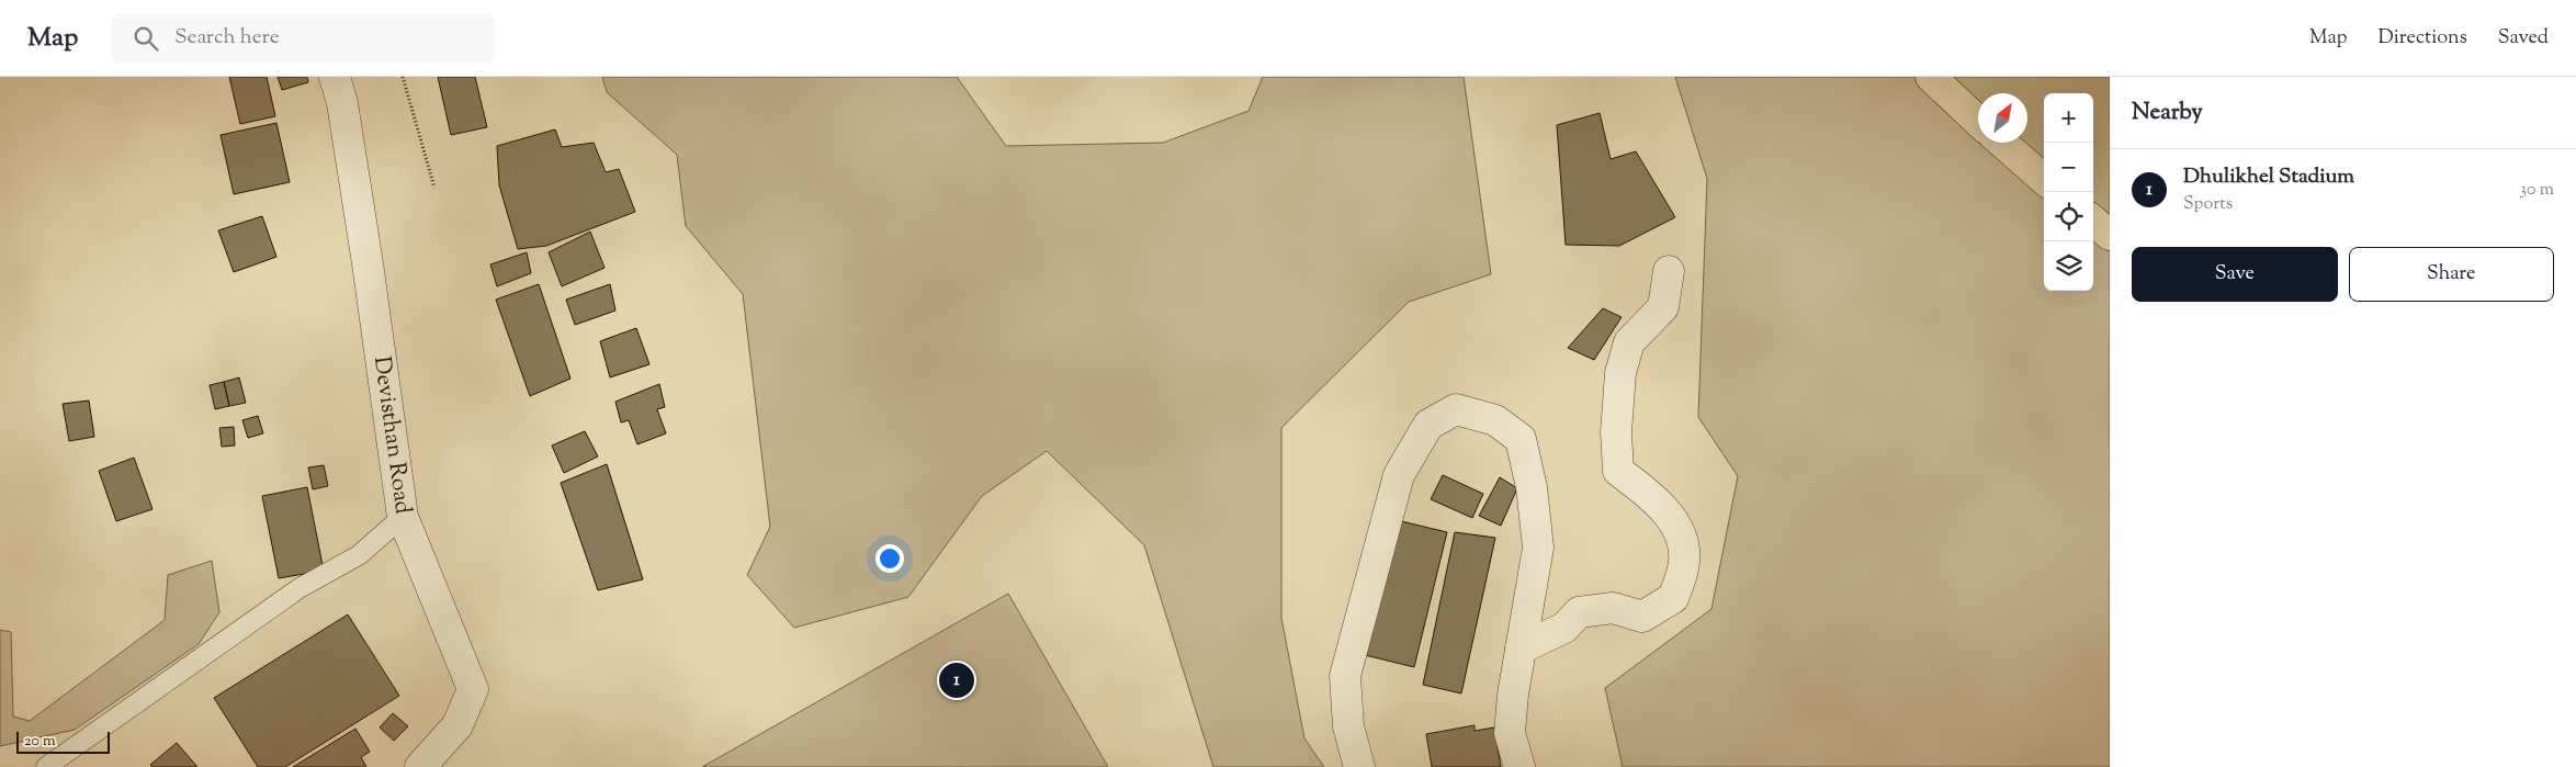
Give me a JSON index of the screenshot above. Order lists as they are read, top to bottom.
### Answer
{
  "streets": {
    "street": ["Devisthan Road"]
  },
  "scale_bar": "20 m",
  "north": "top right",
  "page": {
    "header": "Map",
    "search": "Search here",
    "nav": ["Map", "Directions", "Saved"],
    "heading": "Nearby",
    "map_buttons": ["+", "−"],
    "list": [
      {
        "mark": "1",
        "name": "Dhulikhel Stadium",
        "note": "Sports",
        "value": "30 m"
      }
    ],
    "buttons": ["Save", "Share"],
    "pins": "1",
    "scale": "20 m"
  }
}
